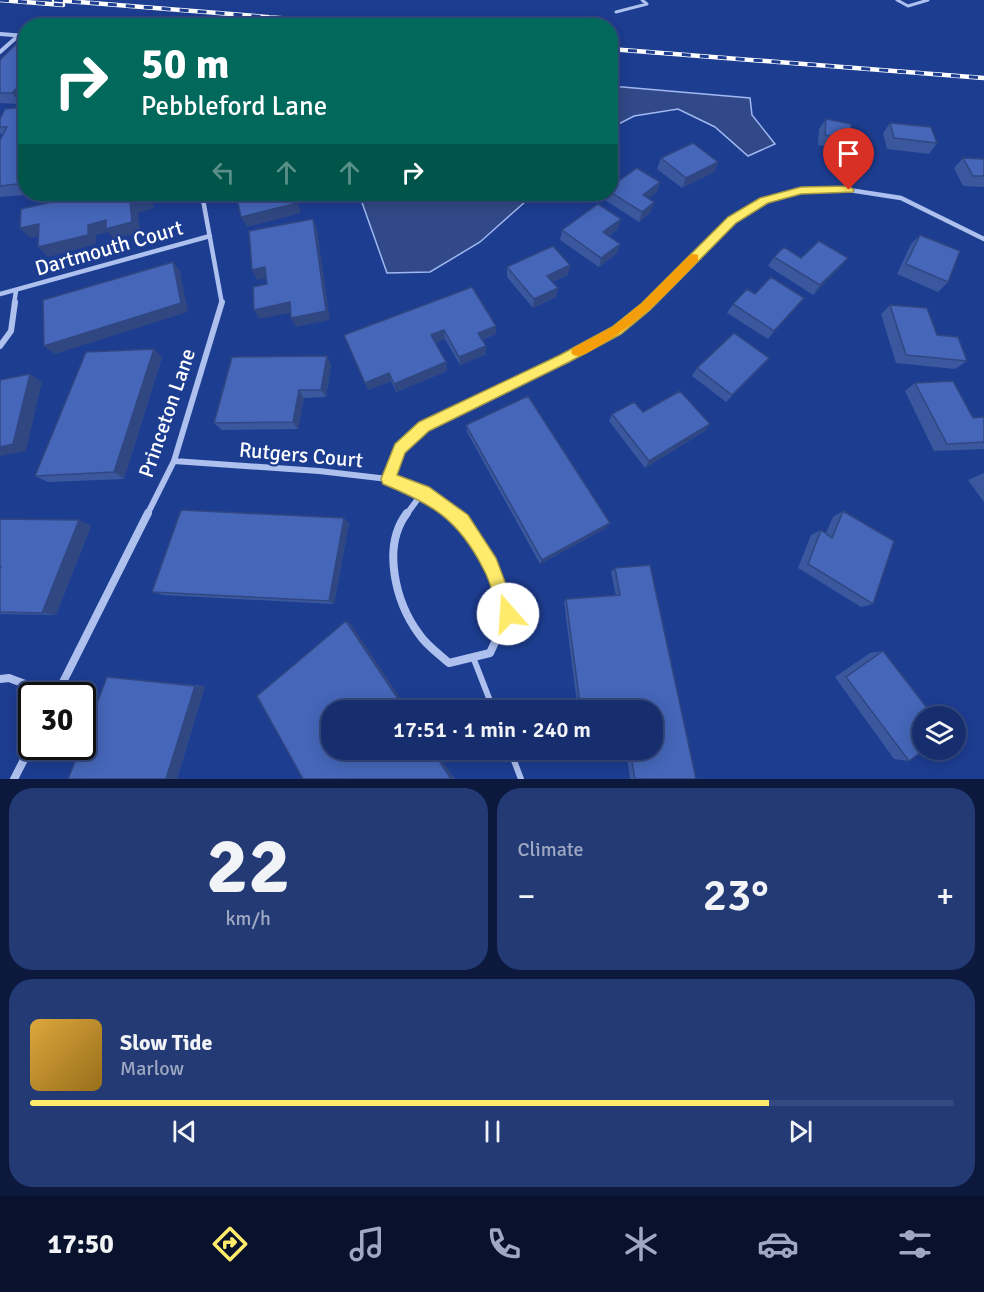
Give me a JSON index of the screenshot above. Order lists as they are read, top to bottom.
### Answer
{
  "streets": {
    "street": ["Dartmouth Court", "Princeton Lane", "Rutgers Court"]
  },
  "crossings": [
    ["Dartmouth Court", "Princeton Lane"],
    ["Princeton Lane", "Rutgers Court"]
  ],
  "page": {
    "turn": ["50 m", "Pebbleford Lane"],
    "limit": "30",
    "trip": "17:51 · 1 min · 240 m",
    "tile": [
      ["22", "km/h"],
      "Climate"
    ],
    "heat": ["−", "23°", "+"],
    "song": ["Slow Tide", "Marlow"],
    "tabs": "17:50"
  }
}
